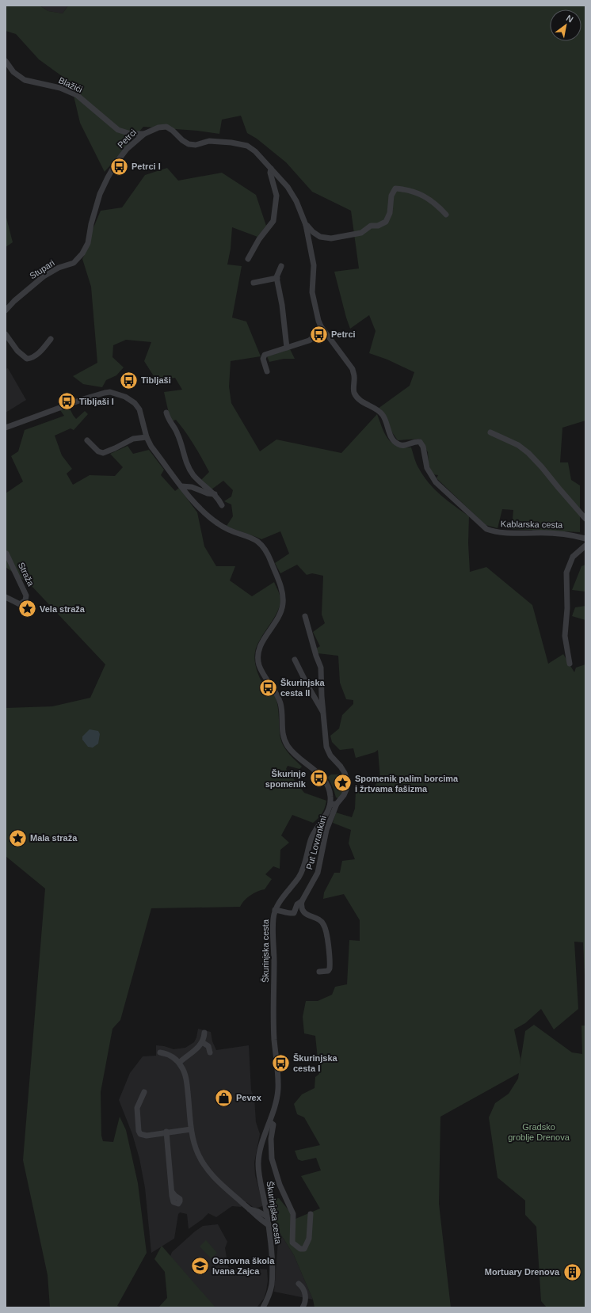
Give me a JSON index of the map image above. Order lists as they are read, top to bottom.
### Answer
{
  "streets": {
    "street": [
      "Blažići",
      "Petrci",
      "Stupari",
      "Kablarska cesta",
      "Straža",
      "Put Lovrankini",
      "Škurinjska cesta"
    ]
  },
  "crossings": [
    ["Blažići", "Petrci"],
    ["Petrci", "Stupari"],
    ["Petrci", "Kablarska cesta"],
    ["Put Lovrankini", "Škurinjska cesta"]
  ],
  "parks": ["Gradsko groblje Drenova"],
  "places": {
    "bus stop": [
      "Petrci I",
      "Petrci",
      "Tibljaši",
      "Tibljaši I",
      "Škurinjska cesta II",
      "Škurinje spomenik",
      "Škurinjska cesta I"
    ],
    "place": ["Vela straža", "Spomenik palim borcima i žrtvama fašizma", "Mala straža"],
    "shop": ["Pevex"],
    "school or university": ["Osnovna škola Ivana Zajca"],
    "building": ["Mortuary Drenova"]
  },
  "north": "top right"
}
